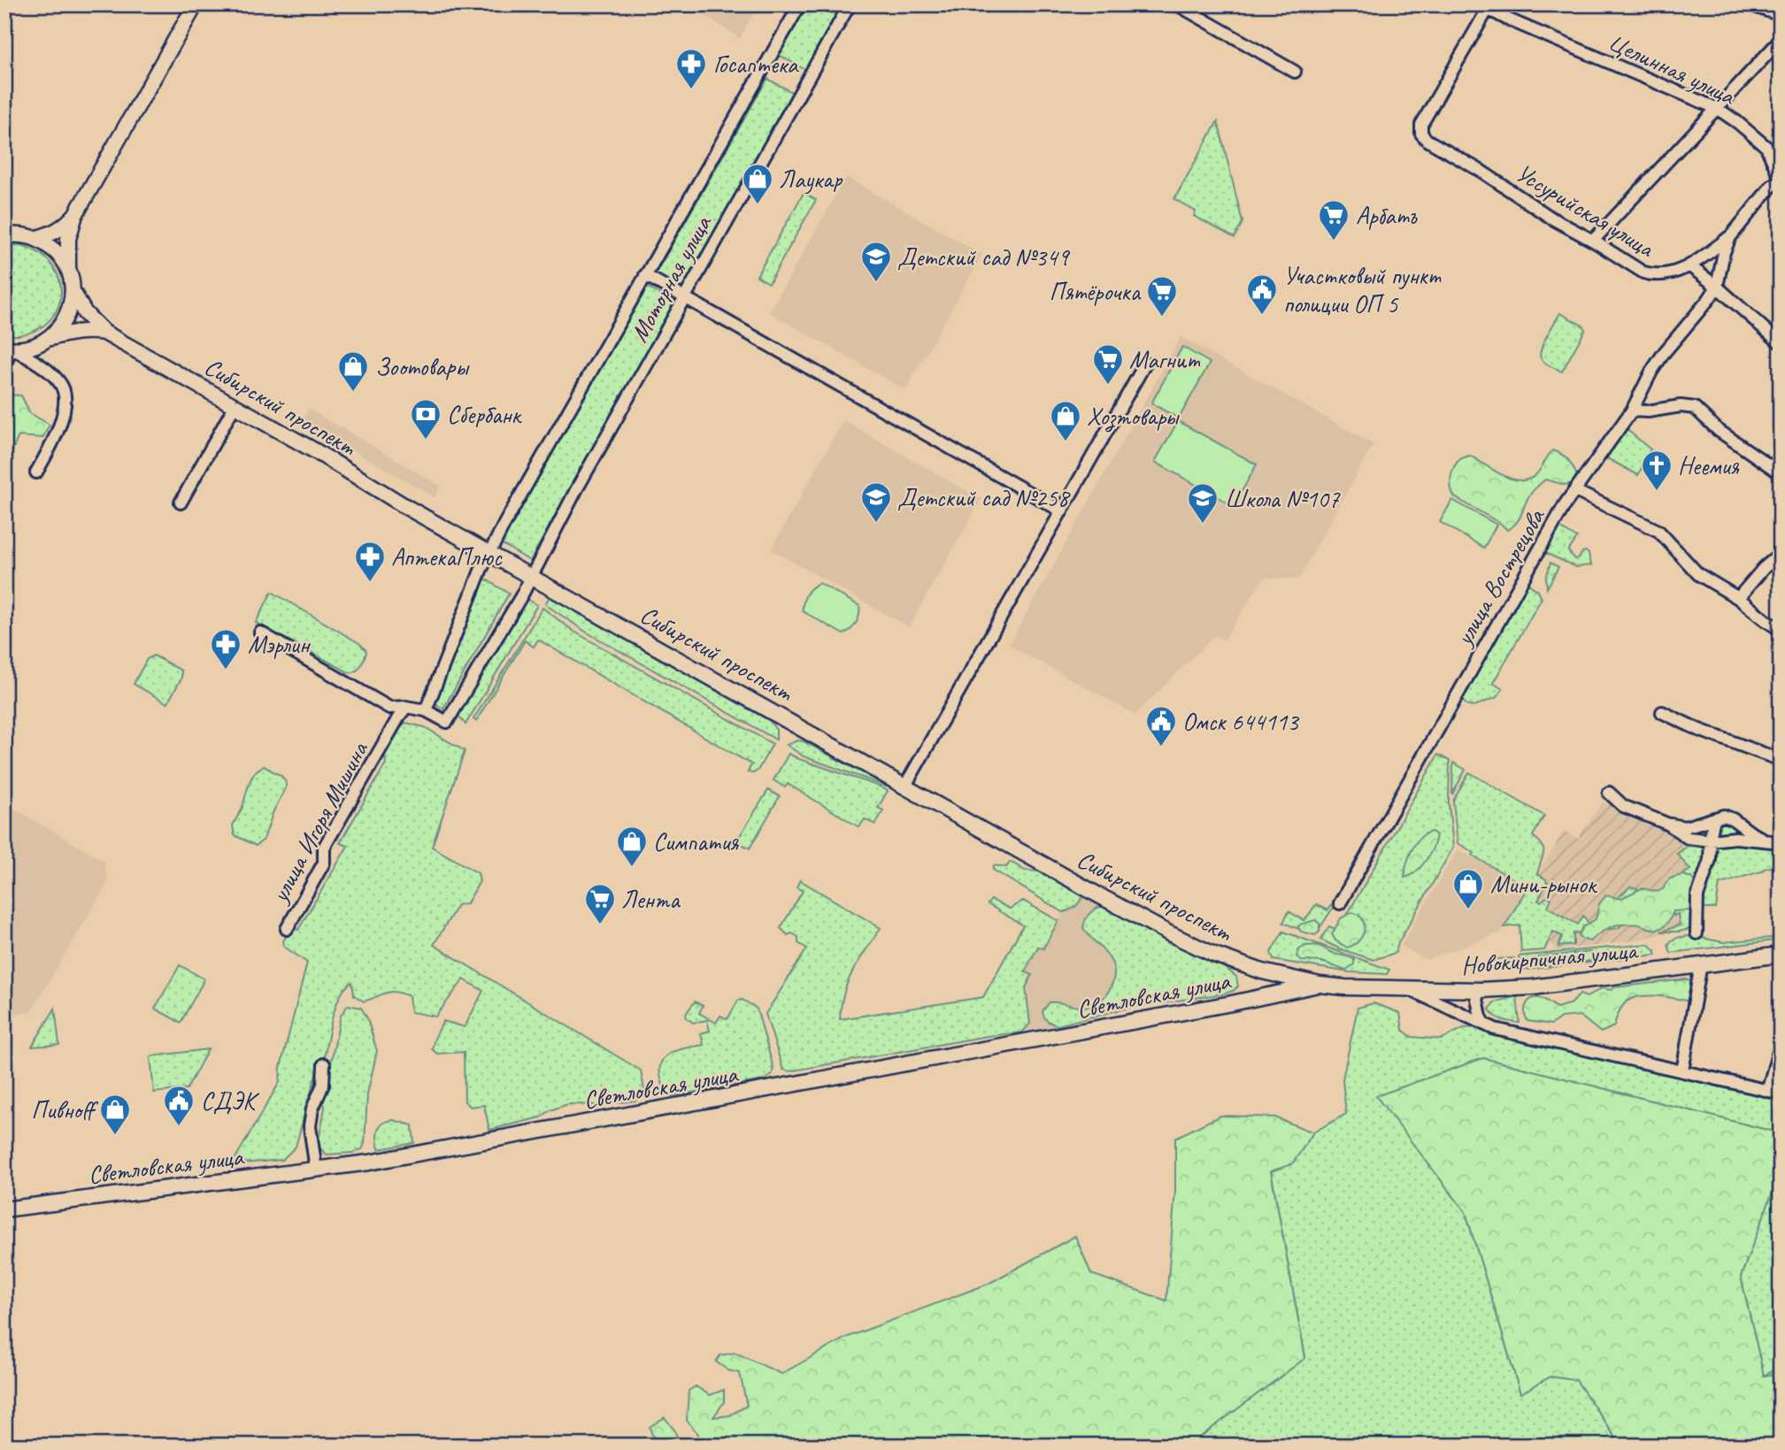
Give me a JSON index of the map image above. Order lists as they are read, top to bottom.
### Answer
{
  "streets": {
    "main road": ["Сибирский проспект", "Новокирпичная улица", "Светловская улица"],
    "street": [
      "Целинная улица",
      "Уссурийская улица",
      "Моторная улица",
      "улица Вострецова",
      "улица Игоря Мишина"
    ]
  },
  "crossings": [
    ["Целинная улица", "Уссурийская улица"],
    ["Моторная улица", "Сибирский проспект"],
    ["Сибирский проспект", "Новокирпичная улица"],
    ["Сибирский проспект", "Светловская улица"],
    ["Новокирпичная улица", "Светловская улица"]
  ],
  "places": {
    "pharmacy": ["Госаптека", "АптекаПлюс", "Мэрлин"],
    "shop": [
      "Лаукар",
      "Зоотовары",
      "Хозтовары",
      "Симпатия",
      "Мини-рынок",
      "Пивноff"
    ],
    "supermarket": [
      "Арбатъ",
      "Пятёрочка",
      "Магнит",
      "Лента"
    ],
    "school or university": ["Детский сад №349", "Детский сад №258", "Школа №107"],
    "public building": ["Участковый пункт полиции ОП 5", "Омск 644113", "СДЭК"],
    "bank": ["Сбербанк"],
    "church": ["Неемия"]
  }
}
